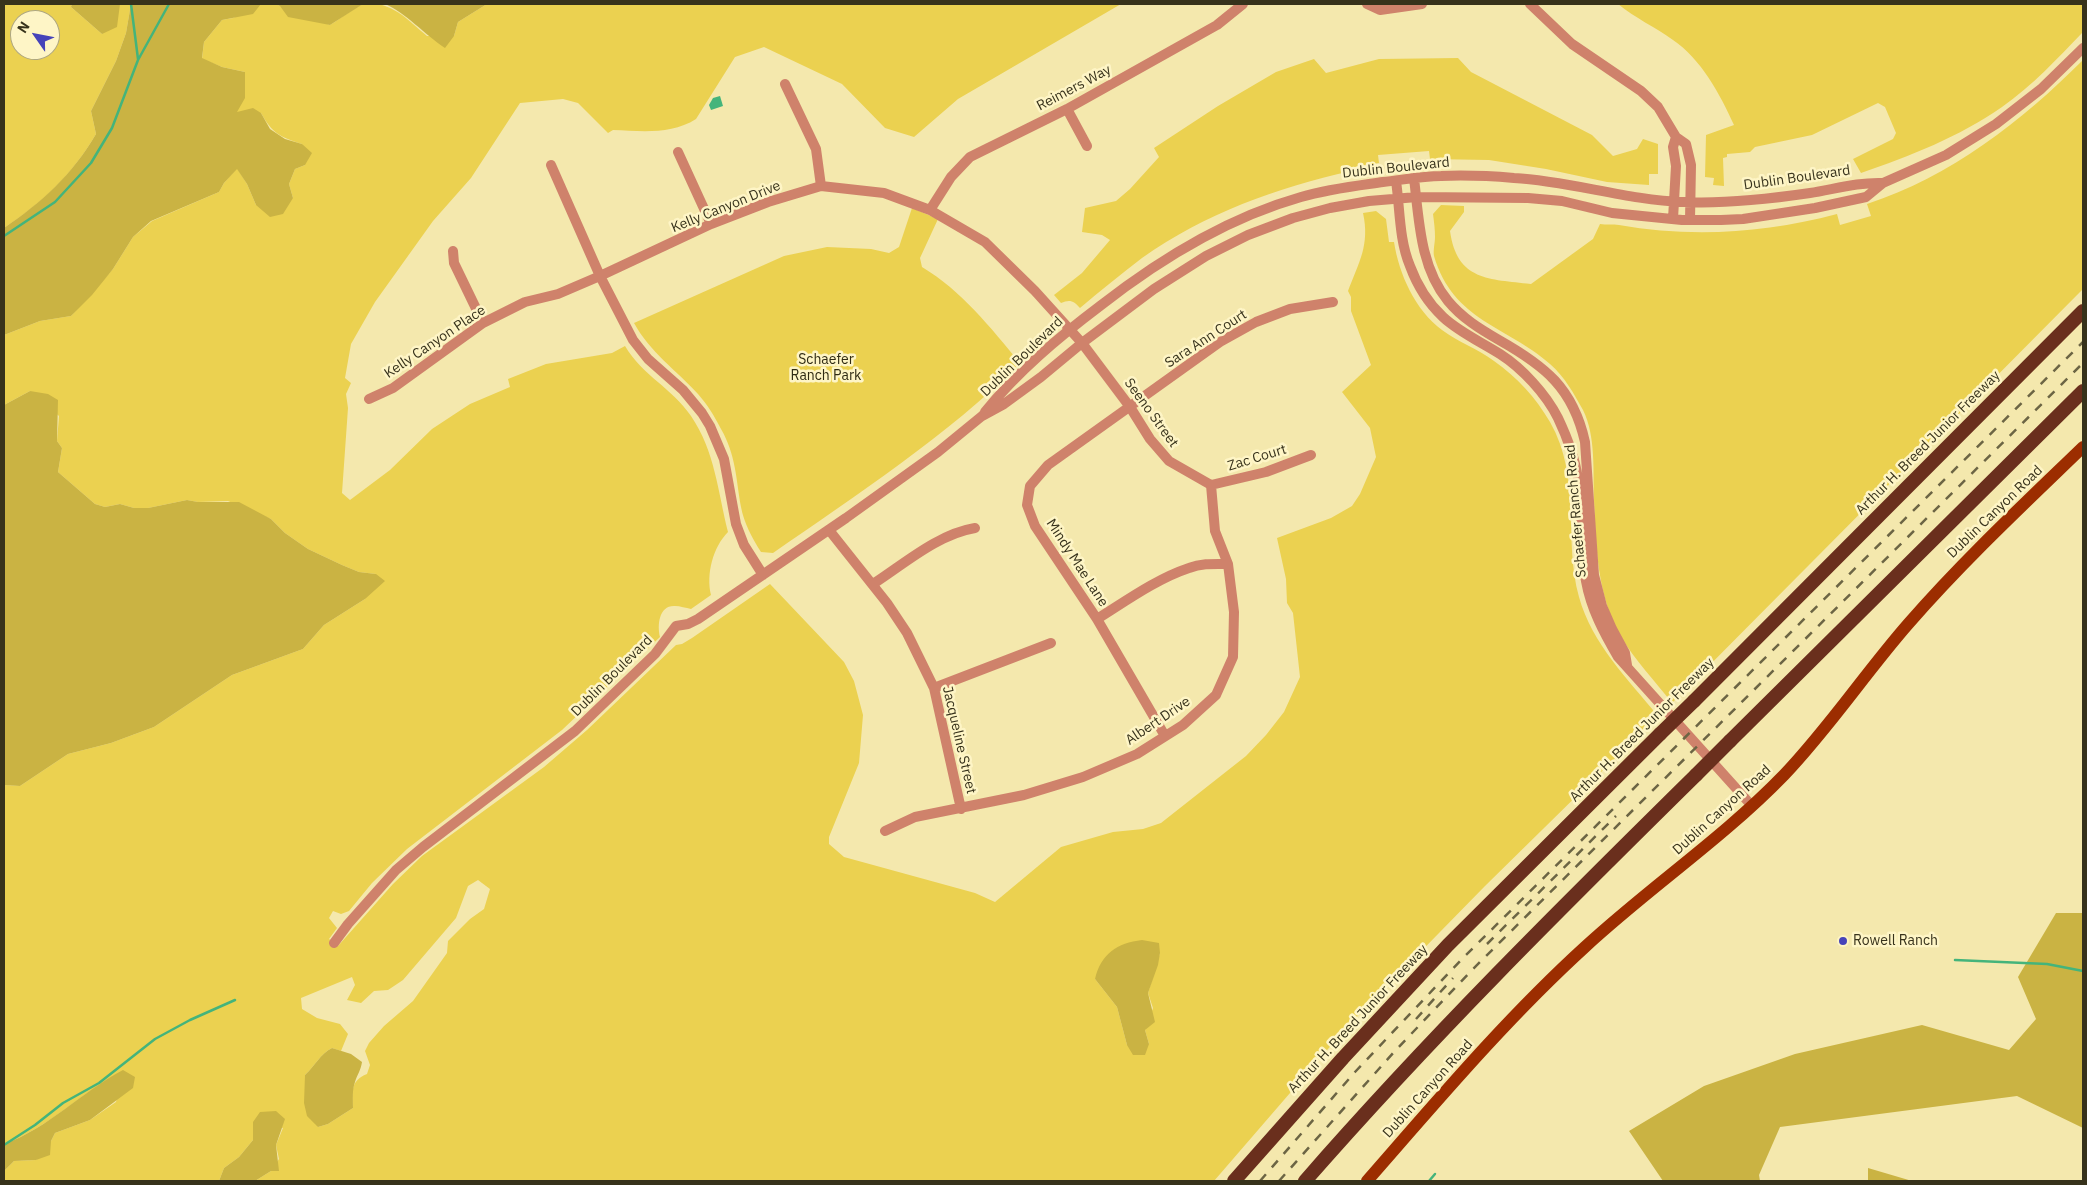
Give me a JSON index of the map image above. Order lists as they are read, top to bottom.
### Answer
{
  "streets": {
    "highway": ["Arthur H. Breed Junior Freeway"],
    "main road": ["Dublin Canyon Road"],
    "street": [
      "Reimers Way",
      "Dublin Boulevard",
      "Kelly Canyon Drive",
      "Sara Ann Court",
      "Kelly Canyon Place",
      "Seeno Street",
      "Zac Court",
      "Schaefer Ranch Road",
      "Mindy Mae Lane",
      "Albert Drive",
      "Jacqueline Street"
    ]
  },
  "crossings": [
    ["Reimers Way", "Kelly Canyon Drive"],
    ["Dublin Boulevard", "Kelly Canyon Drive"],
    ["Dublin Boulevard", "Seeno Street"],
    ["Dublin Boulevard", "Schaefer Ranch Road"],
    ["Dublin Boulevard", "Jacqueline Street"],
    ["Kelly Canyon Drive", "Kelly Canyon Place"],
    ["Kelly Canyon Drive", "Seeno Street"],
    ["Sara Ann Court", "Seeno Street"],
    ["Sara Ann Court", "Mindy Mae Lane"],
    ["Seeno Street", "Zac Court"],
    ["Seeno Street", "Mindy Mae Lane"],
    ["Seeno Street", "Albert Drive"],
    ["Zac Court", "Albert Drive"],
    ["Schaefer Ranch Road", "Dublin Canyon Road"],
    ["Mindy Mae Lane", "Albert Drive"],
    ["Albert Drive", "Jacqueline Street"]
  ],
  "parks": ["Schaefer Ranch Park"],
  "places": ["Rowell Ranch"],
  "north": "top left"
}
